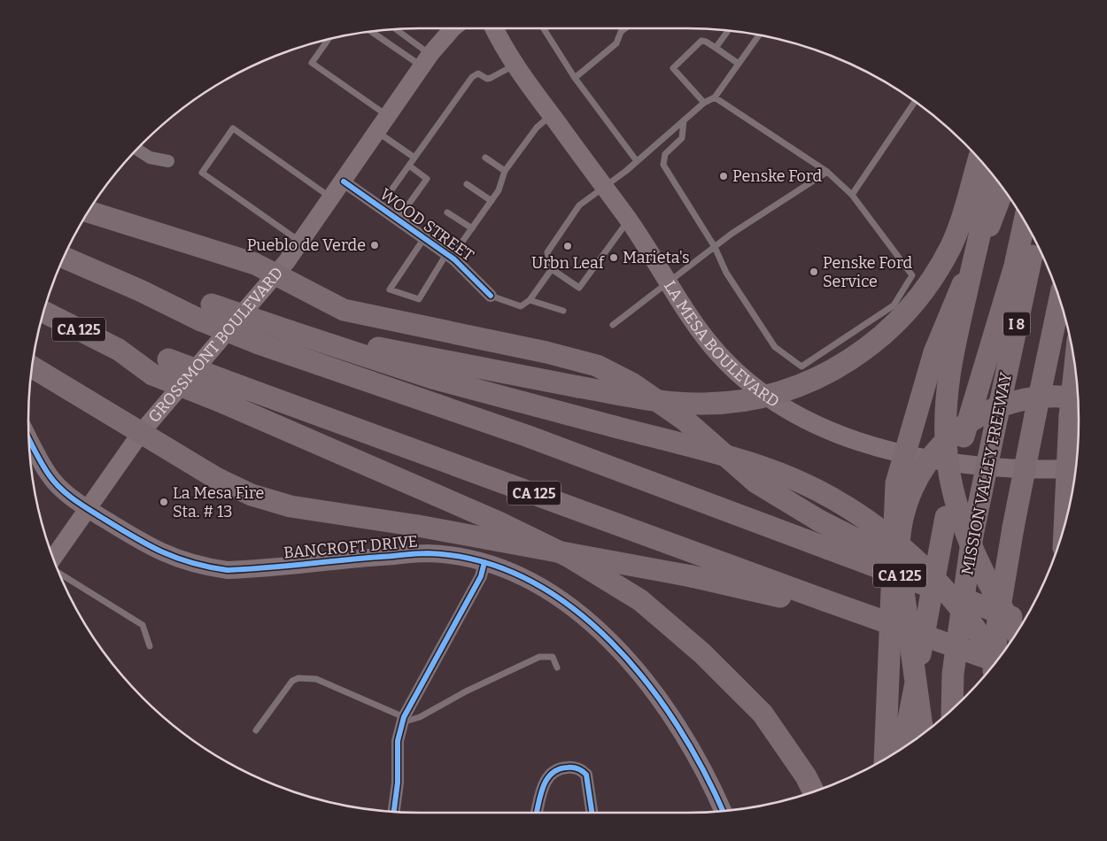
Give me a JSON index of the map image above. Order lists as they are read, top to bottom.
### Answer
{
  "streets": {
    "highway": ["I 8", "CA 125", "MISSION VALLEY FREEWAY"],
    "main road": ["LA MESA BOULEVARD"],
    "street": ["WOOD STREET", "GROSSMONT BOULEVARD", "BANCROFT DRIVE"]
  },
  "crossings": [
    ["WOOD STREET", "GROSSMONT BOULEVARD"],
    ["GROSSMONT BOULEVARD", "BANCROFT DRIVE"]
  ],
  "places": [
    "Penske Ford",
    "Pueblo de Verde",
    "Urbn Leaf",
    "Marieta's",
    "Penske Ford Service",
    "La Mesa Fire Sta. # 13"
  ]
}
